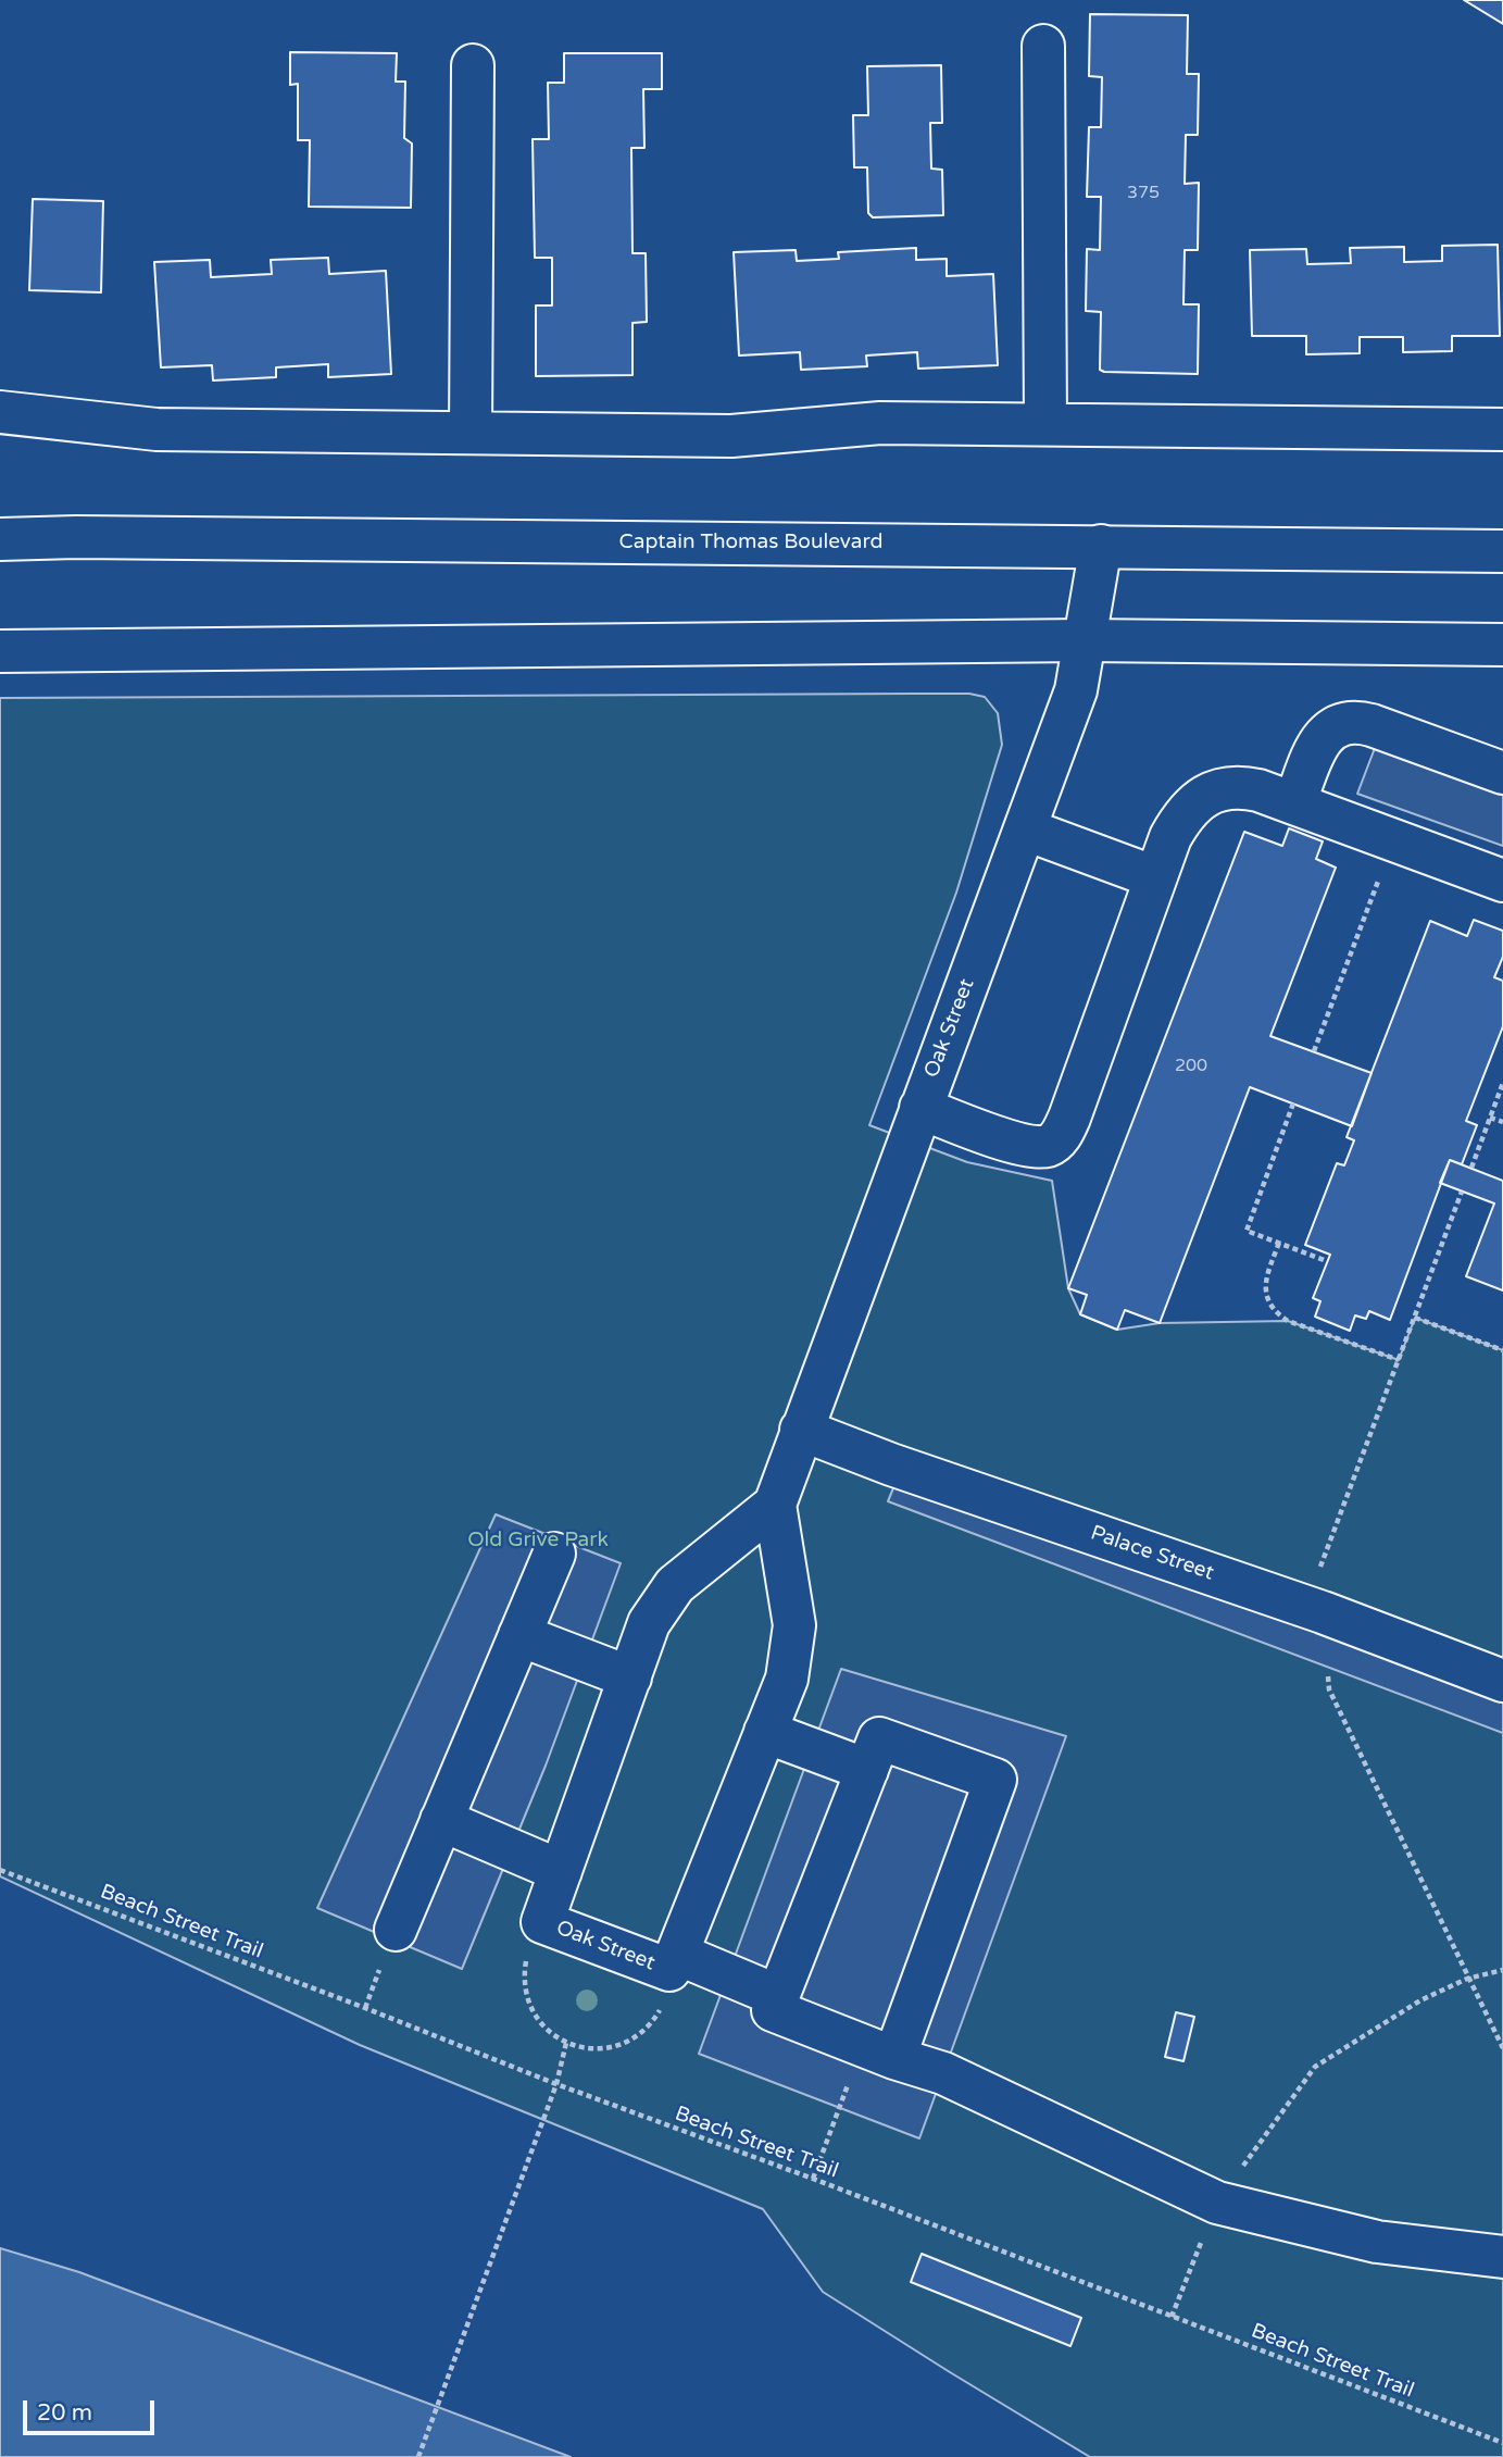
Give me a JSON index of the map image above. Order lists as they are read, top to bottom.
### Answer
{
  "streets": {
    "main road": ["Captain Thomas Boulevard", "Oak Street", "Palace Street"],
    "path": ["Beach Street Trail"]
  },
  "crossings": [
    ["Captain Thomas Boulevard", "Oak Street"],
    ["Oak Street", "Palace Street"]
  ],
  "parks": ["Old Grive Park"],
  "house_numbers": ["375", "200"],
  "scale_bar": "20 m"
}
